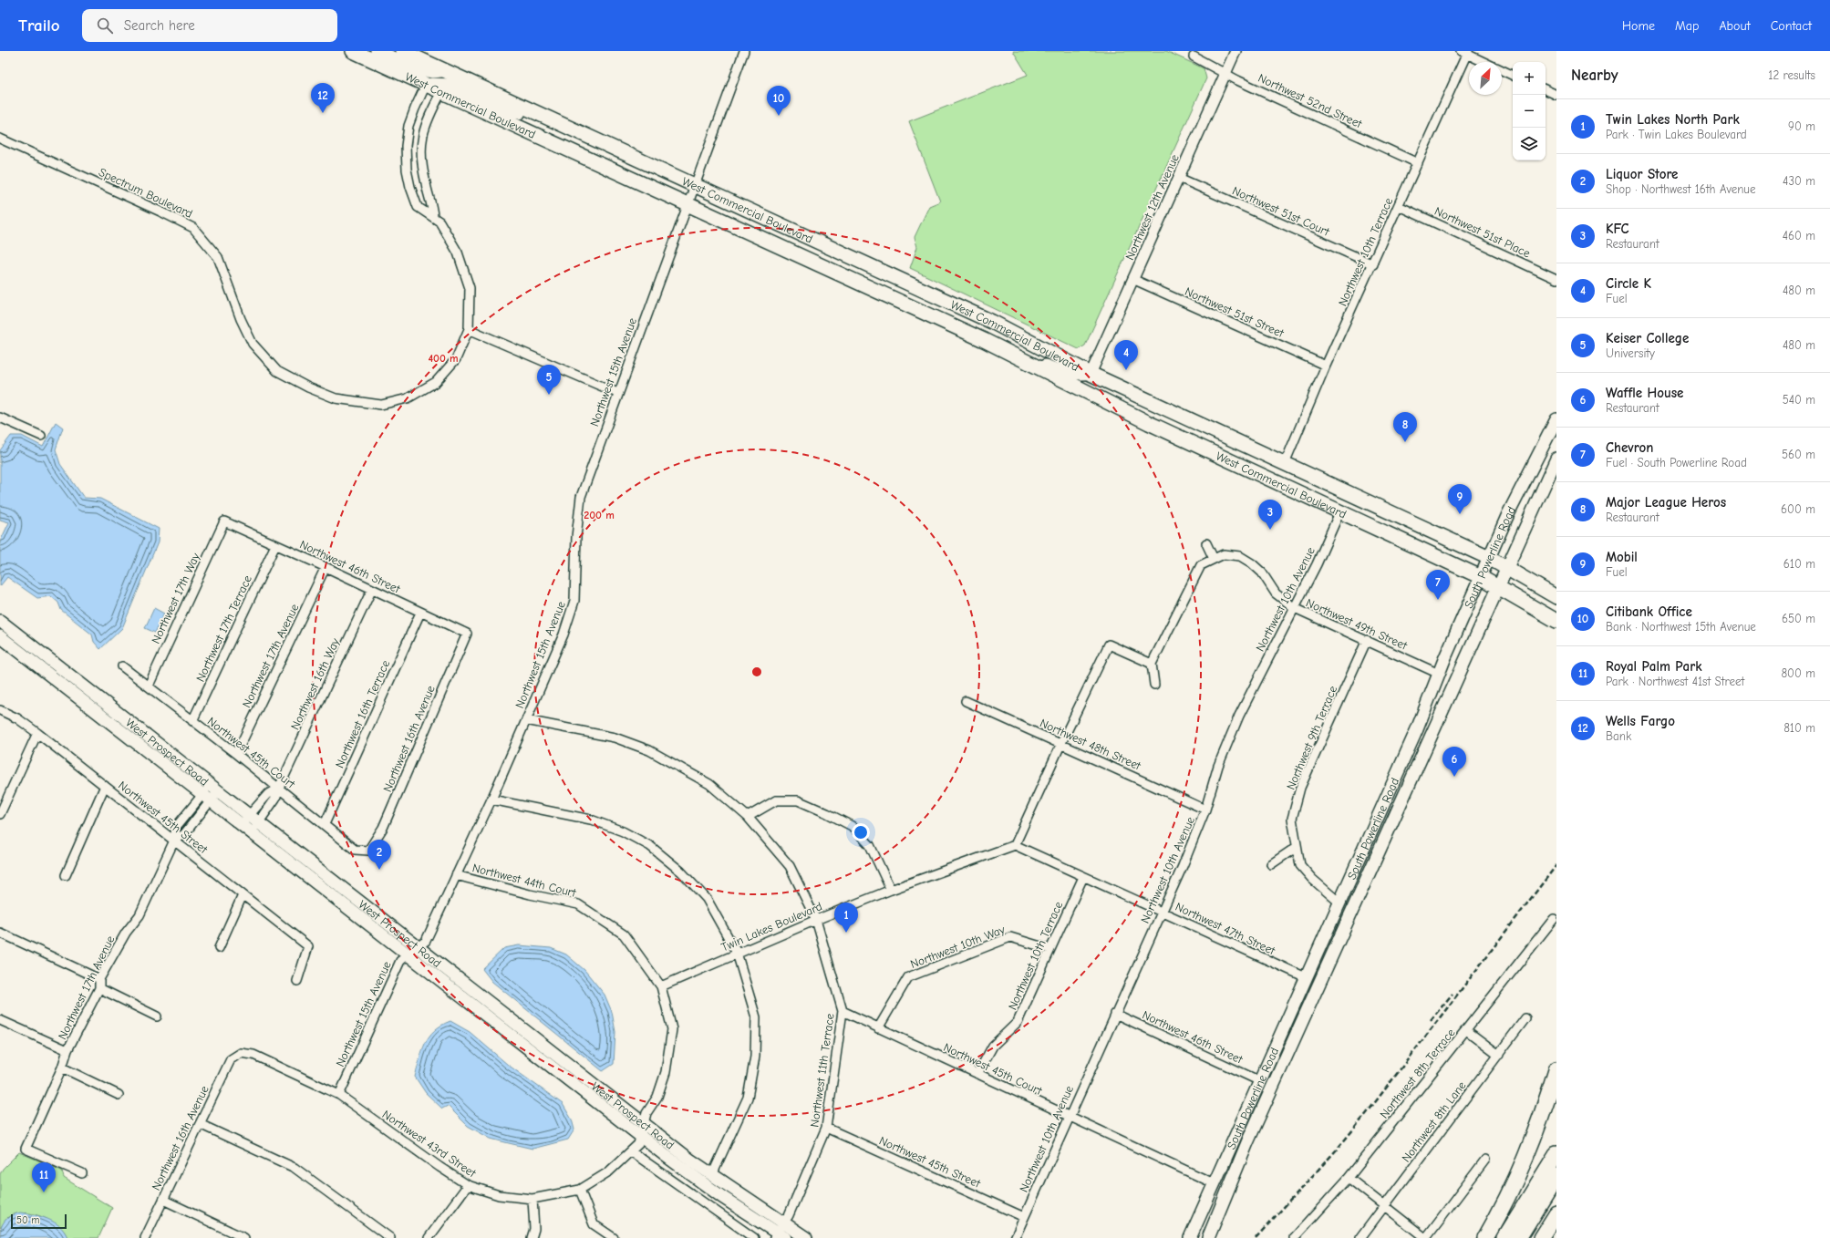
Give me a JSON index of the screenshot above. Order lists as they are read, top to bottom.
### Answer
{
  "streets": {
    "highway": ["West Commercial Boulevard"],
    "main road": ["South Powerline Road", "West Prospect Road"],
    "street": [
      "Northwest 52nd Street",
      "Spectrum Boulevard",
      "Northwest 12th Avenue",
      "Northwest 51st Court",
      "Northwest 51st Place",
      "Northwest 10th Terrace",
      "Northwest 51st Street",
      "Northwest 15th Avenue",
      "Northwest 46th Street",
      "Northwest 17th Way",
      "Northwest 10th Avenue",
      "Northwest 49th Street",
      "Northwest 17th Terrace",
      "Northwest 17th Avenue",
      "Northwest 16th Way",
      "Northwest 16th Terrace",
      "Northwest 9th Terrace",
      "Northwest 16th Avenue",
      "Northwest 48th Street",
      "Northwest 45th Court",
      "Northwest 45th Street",
      "Northwest 44th Court",
      "Twin Lakes Boulevard",
      "Northwest 47th Street",
      "Northwest 10th Way",
      "Northwest 11th Terrace",
      "Northwest 8th Terrace",
      "Northwest 8th Lane",
      "Northwest 43rd Street"
    ]
  },
  "crossings": [
    ["Northwest 52nd Street", "Northwest 12th Avenue"],
    ["Northwest 52nd Street", "Northwest 10th Terrace"],
    ["West Commercial Boulevard", "Northwest 12th Avenue"],
    ["West Commercial Boulevard", "Northwest 10th Terrace"],
    ["West Commercial Boulevard", "Northwest 15th Avenue"],
    ["West Commercial Boulevard", "South Powerline Road"],
    ["West Commercial Boulevard", "Northwest 10th Avenue"],
    ["Northwest 12th Avenue", "Northwest 51st Court"],
    ["Northwest 12th Avenue", "Northwest 51st Street"],
    ["Northwest 51st Court", "Northwest 10th Terrace"],
    ["Northwest 51st Place", "Northwest 10th Terrace"],
    ["Northwest 10th Terrace", "Northwest 51st Street"],
    ["Northwest 10th Terrace", "Northwest 45th Court"],
    ["Northwest 10th Terrace", "Northwest 47th Street"],
    ["Northwest 10th Terrace", "Northwest 10th Way"],
    ["Northwest 15th Avenue", "West Prospect Road"],
    ["Northwest 15th Avenue", "Northwest 44th Court"],
    ["Northwest 15th Avenue", "Northwest 43rd Street"],
    ["South Powerline Road", "Northwest 46th Street"],
    ["South Powerline Road", "Northwest 49th Street"],
    ["South Powerline Road", "Northwest 9th Terrace"],
    ["South Powerline Road", "Northwest 45th Court"],
    ["South Powerline Road", "Northwest 47th Street"],
    ["Northwest 46th Street", "Northwest 17th Way"],
    ["Northwest 46th Street", "Northwest 10th Avenue"],
    ["Northwest 46th Street", "Northwest 17th Terrace"],
    ["Northwest 46th Street", "Northwest 17th Avenue"],
    ["Northwest 46th Street", "Northwest 16th Way"],
    ["Northwest 46th Street", "Northwest 16th Terrace"],
    ["Northwest 46th Street", "Northwest 16th Avenue"],
    ["Northwest 17th Way", "Northwest 45th Court"],
    ["Northwest 10th Avenue", "Northwest 49th Street"],
    ["Northwest 10th Avenue", "Northwest 48th Street"],
    ["Northwest 10th Avenue", "Northwest 45th Court"],
    ["Northwest 10th Avenue", "Northwest 45th Street"],
    ["Northwest 10th Avenue", "Northwest 47th Street"],
    ["Northwest 49th Street", "Northwest 9th Terrace"],
    ["Northwest 17th Terrace", "Northwest 45th Court"],
    ["Northwest 17th Avenue", "West Prospect Road"],
    ["Northwest 17th Avenue", "Northwest 45th Court"],
    ["Northwest 17th Avenue", "Northwest 45th Street"],
    ["Northwest 16th Way", "West Prospect Road"],
    ["Northwest 16th Way", "Northwest 45th Court"],
    ["Northwest 16th Terrace", "Northwest 45th Court"],
    ["Northwest 16th Avenue", "Northwest 45th Court"],
    ["Northwest 16th Avenue", "Northwest 43rd Street"],
    ["West Prospect Road", "Northwest 11th Terrace"],
    ["Northwest 45th Court", "Northwest 10th Way"],
    ["Northwest 45th Court", "Northwest 11th Terrace"],
    ["Northwest 45th Street", "Northwest 11th Terrace"],
    ["Northwest 44th Court", "Twin Lakes Boulevard"],
    ["Twin Lakes Boulevard", "Northwest 47th Street"],
    ["Twin Lakes Boulevard", "Northwest 11th Terrace"]
  ],
  "scale_bar": "50 m",
  "north": "top right",
  "page": {
    "header": "Trailo",
    "search": "Search here",
    "nav": [
      "Home",
      "Map",
      "About",
      "Contact"
    ],
    "heading": ["Nearby", "12 results"],
    "map_buttons": ["+", "−"],
    "pins": [
      "12",
      "10",
      "4",
      "5",
      "8",
      "9",
      "3",
      "7",
      "6",
      "2",
      "1",
      "11"
    ],
    "list": [
      {
        "mark": "1",
        "name": "Twin Lakes North Park",
        "note": "Park · Twin Lakes Boulevard",
        "value": "90 m"
      },
      {
        "mark": "2",
        "name": "Liquor Store",
        "note": "Shop · Northwest 16th Avenue",
        "value": "430 m"
      },
      {
        "mark": "3",
        "name": "KFC",
        "note": "Restaurant",
        "value": "460 m"
      },
      {
        "mark": "4",
        "name": "Circle K",
        "note": "Fuel",
        "value": "480 m"
      },
      {
        "mark": "5",
        "name": "Keiser College",
        "note": "University",
        "value": "480 m"
      },
      {
        "mark": "6",
        "name": "Waffle House",
        "note": "Restaurant",
        "value": "540 m"
      },
      {
        "mark": "7",
        "name": "Chevron",
        "note": "Fuel · South Powerline Road",
        "value": "560 m"
      },
      {
        "mark": "8",
        "name": "Major League Heros",
        "note": "Restaurant",
        "value": "600 m"
      },
      {
        "mark": "9",
        "name": "Mobil",
        "note": "Fuel",
        "value": "610 m"
      },
      {
        "mark": "10",
        "name": "Citibank Office",
        "note": "Bank · Northwest 15th Avenue",
        "value": "650 m"
      },
      {
        "mark": "11",
        "name": "Royal Palm Park",
        "note": "Park · Northwest 41st Street",
        "value": "800 m"
      },
      {
        "mark": "12",
        "name": "Wells Fargo",
        "note": "Bank",
        "value": "810 m"
      }
    ],
    "scale": "50 m"
  },
  "rings": ["400 m", "200 m"]
}
